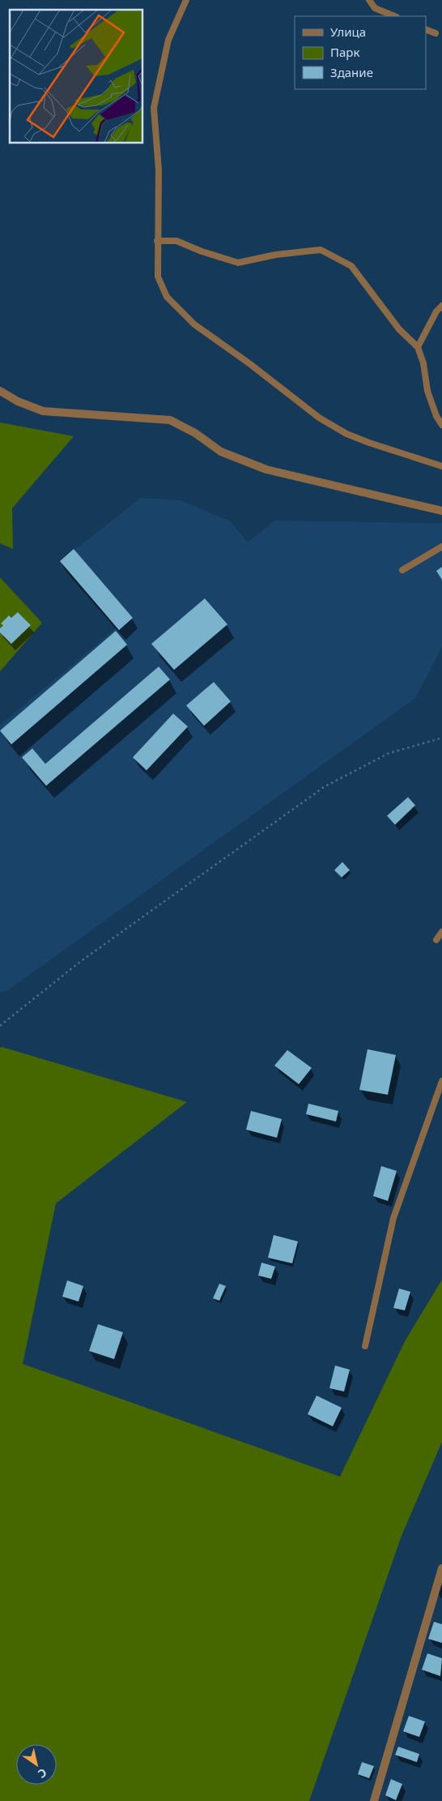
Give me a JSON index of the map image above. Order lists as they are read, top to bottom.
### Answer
{
  "legend": ["Улица", "Парк", "Здание"],
  "north": "bottom right"
}
